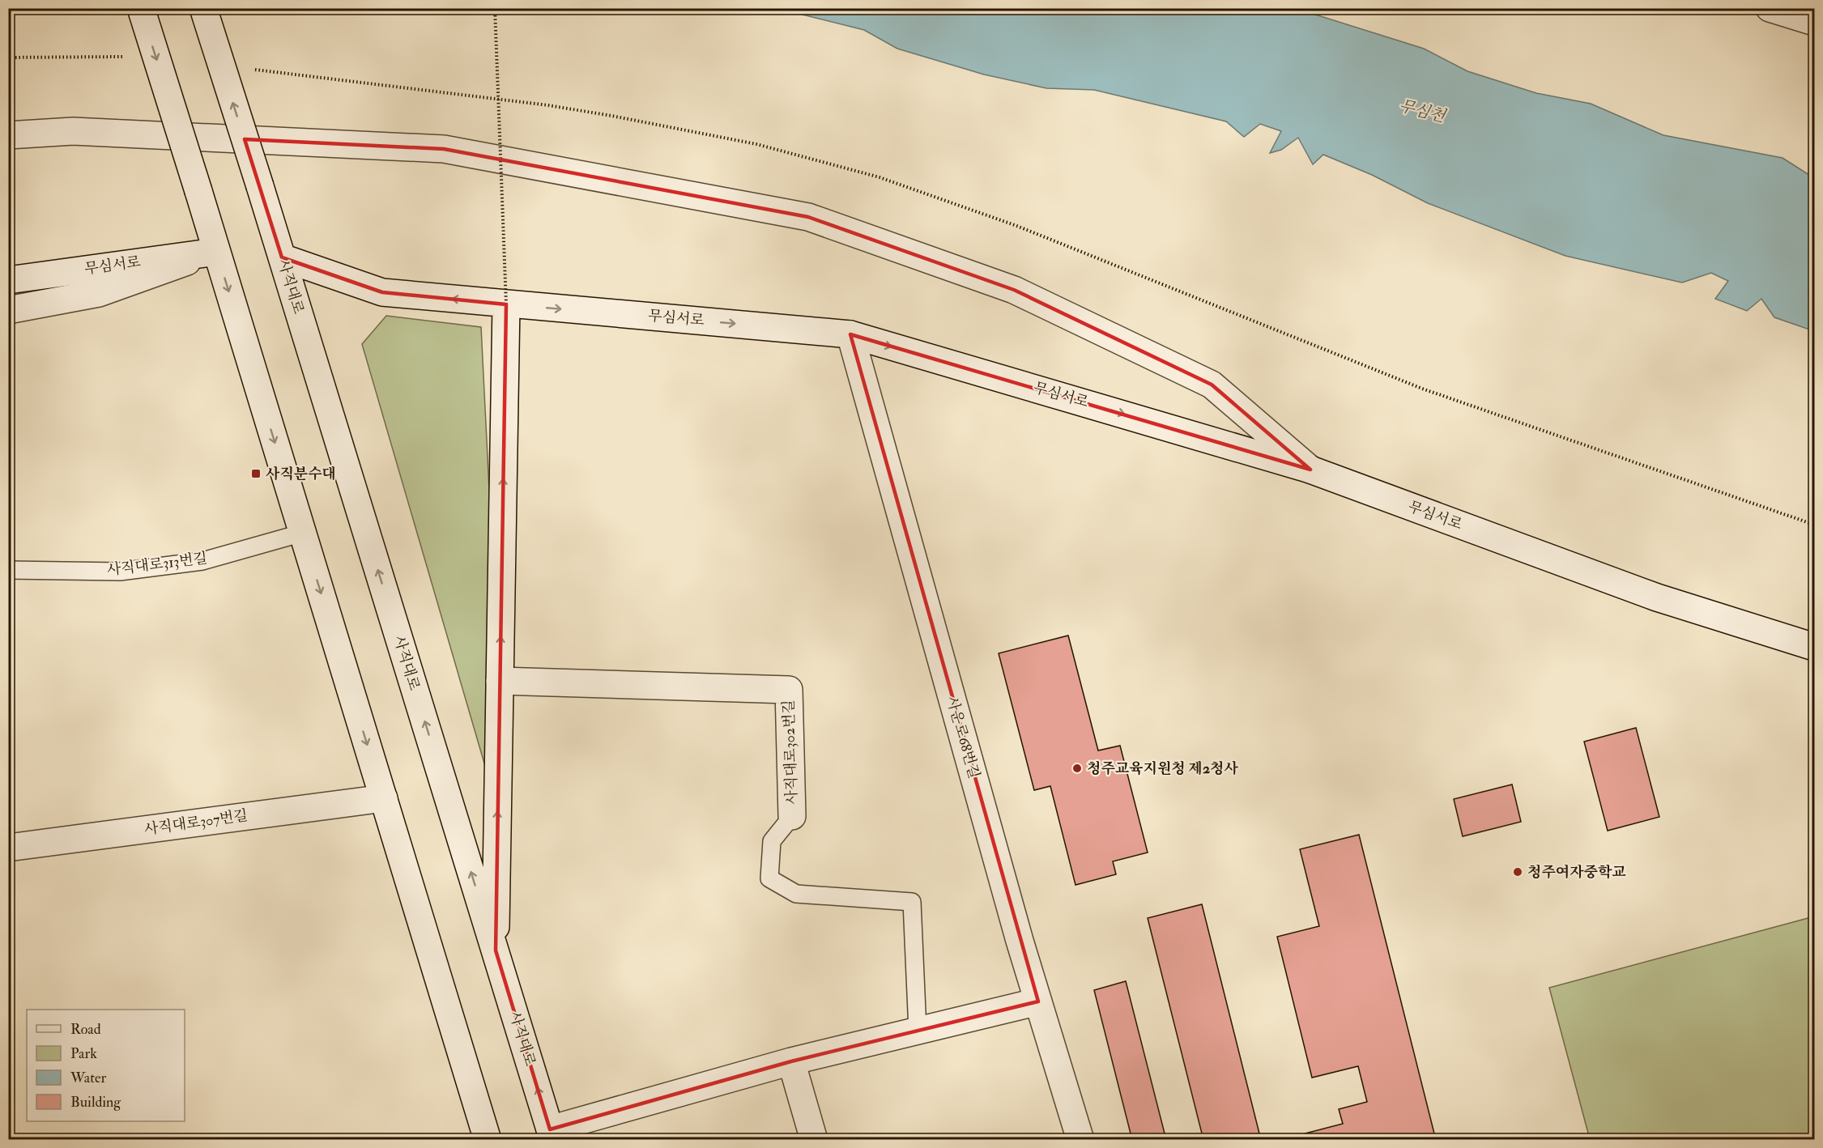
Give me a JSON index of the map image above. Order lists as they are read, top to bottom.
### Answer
{
  "streets": {
    "street": [
      "무심서로",
      "사직대로",
      "사운로68번길",
      "사직대로302번길",
      "사직대로307번길"
    ],
    "lane": ["사직대로313번길"]
  },
  "crossings": [
    ["무심서로", "사직대로"],
    ["무심서로", "사운로68번길"]
  ],
  "water": ["무심천"],
  "places": {
    "transit": ["사직분수대"],
    "other": ["청주교육지원청 제2청사", "청주여자중학교"]
  },
  "legend": [
    "Road",
    "Park",
    "Water",
    "Building"
  ]
}
